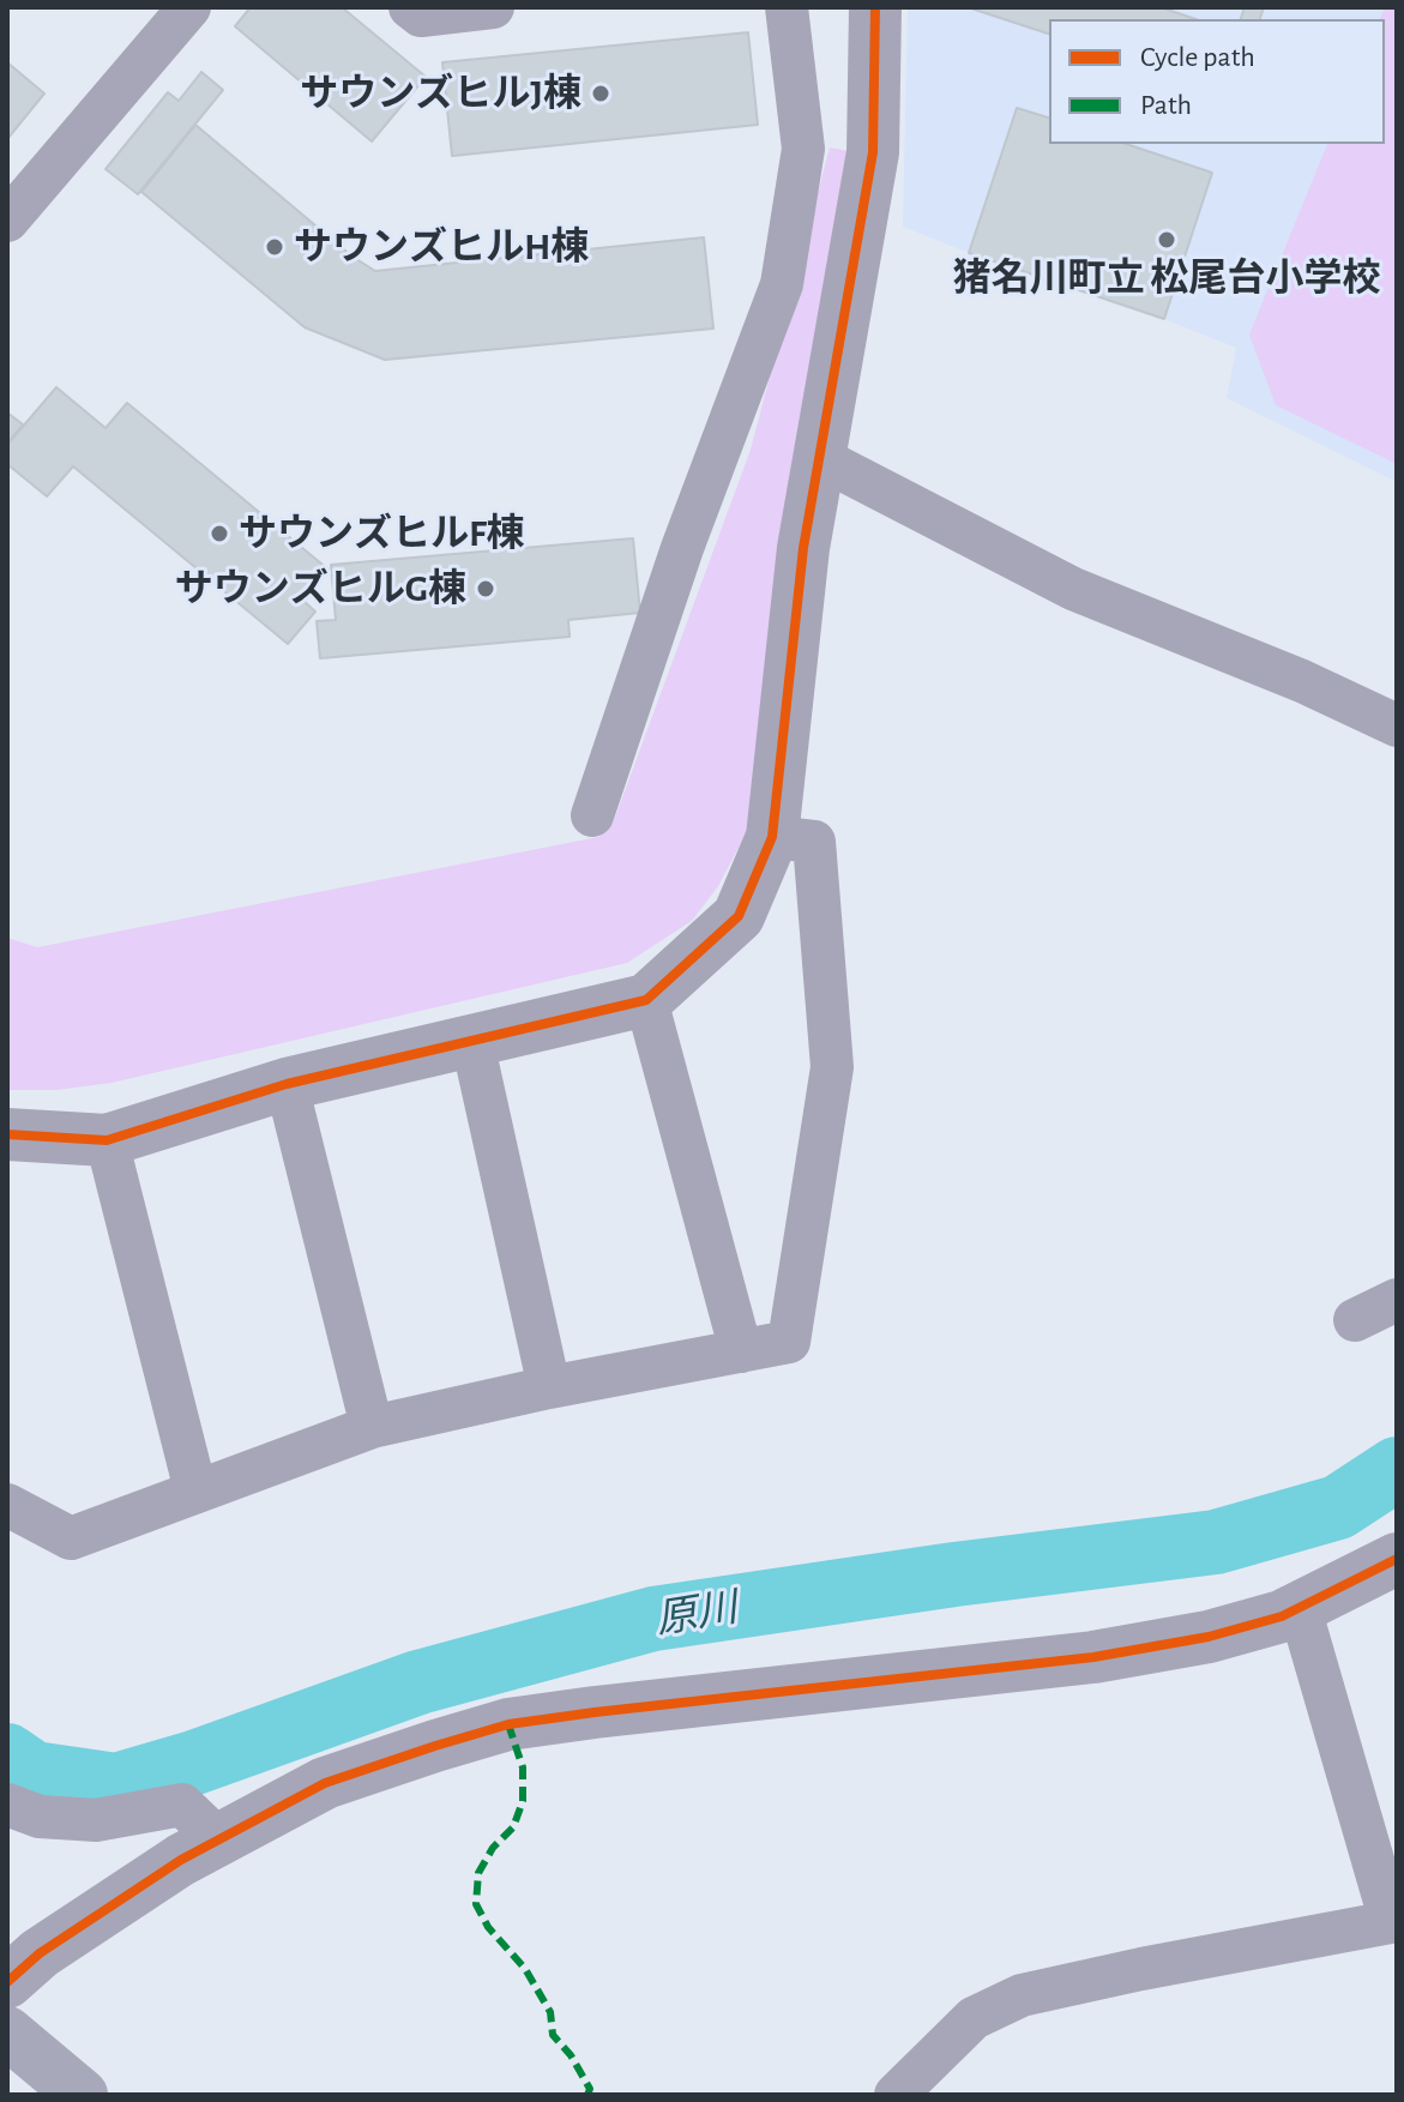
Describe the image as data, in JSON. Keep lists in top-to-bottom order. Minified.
{"water":["原川"],"places":["サウンズヒルJ棟","猪名川町立 松尾台小学校","サウンズヒルH棟","サウンズヒルF棟","サウンズヒルG棟"],"legend":["Cycle path","Path"]}
